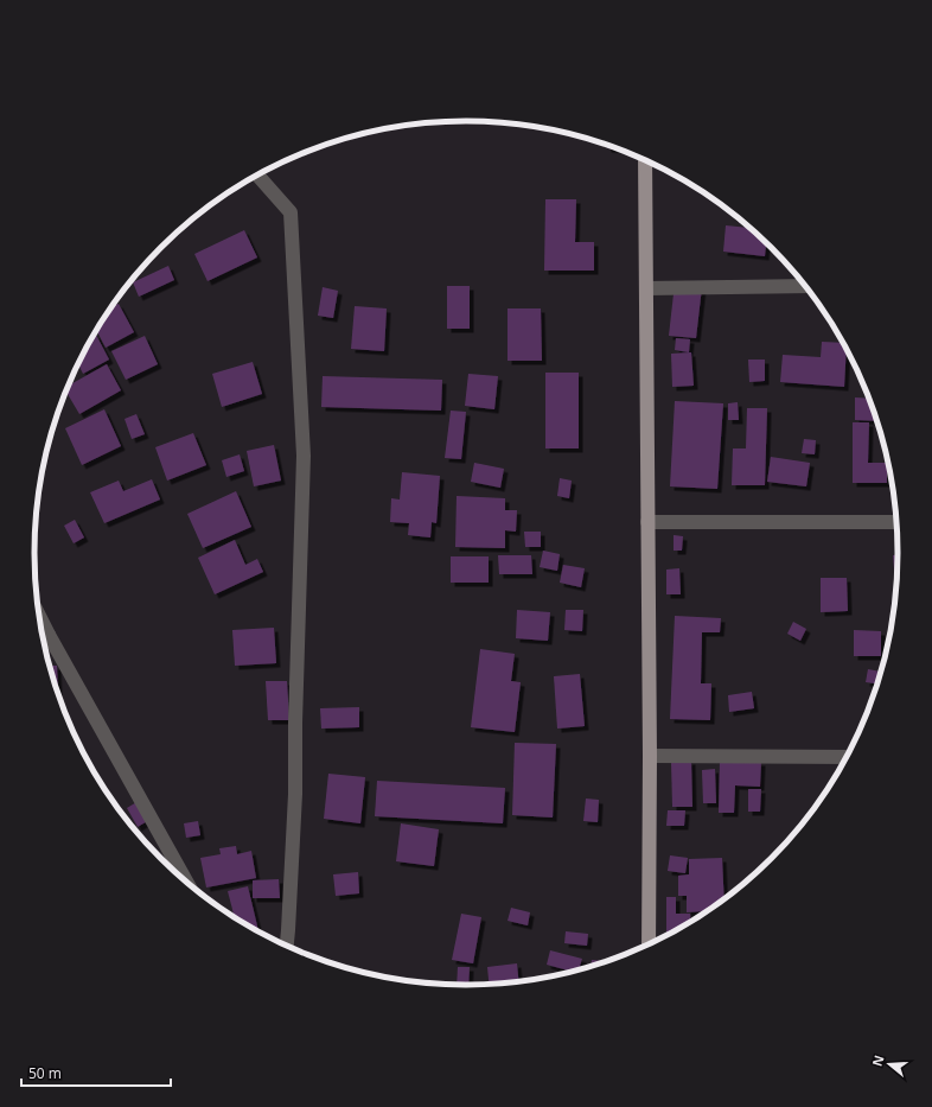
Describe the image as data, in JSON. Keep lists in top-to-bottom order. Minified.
{"scale_bar":"50 m","north":"left"}
